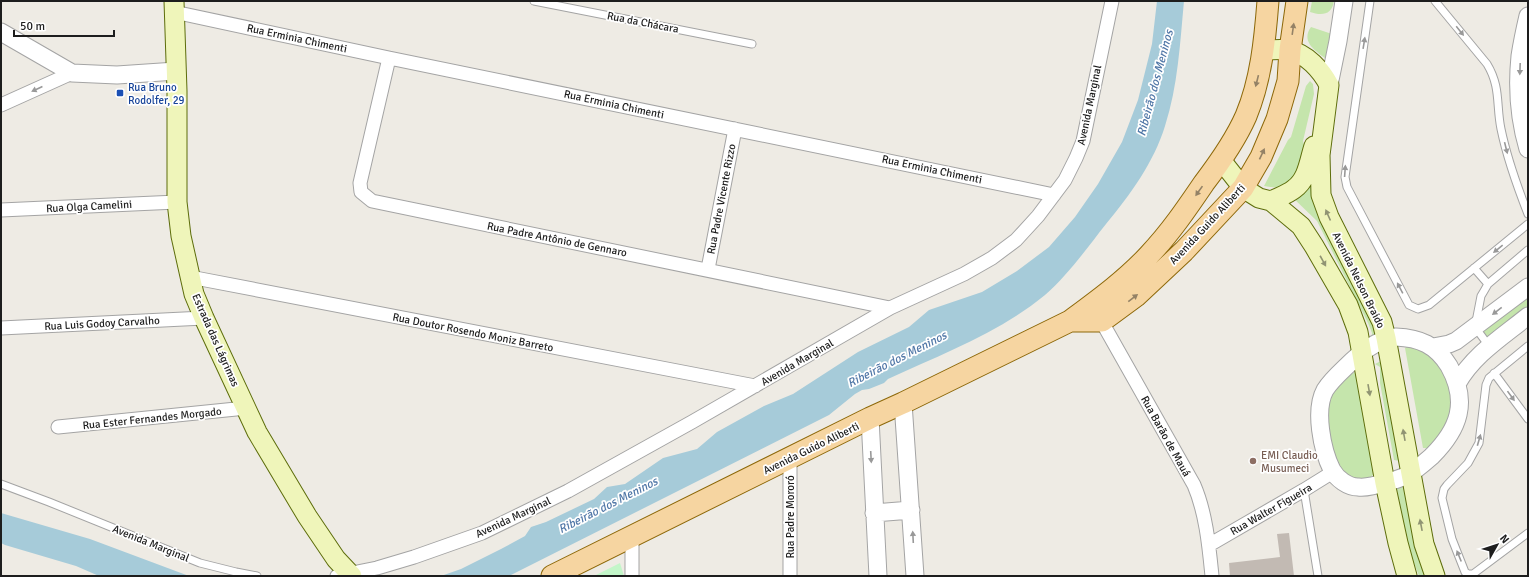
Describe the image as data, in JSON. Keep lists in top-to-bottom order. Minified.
{"streets":{"main road":["Avenida Guido Aliberti","Avenida Nelson Braido","Estrada das Lágrimas"],"street":["Rua Erminia Chimenti","Avenida Marginal","Rua Padre Vicente Rizzo","Rua Olga Camelini","Rua Padre Antônio de Gennaro","Rua Luis Godoy Carvalho","Rua Doutor Rosendo Moniz Barreto","Rua Ester Fernandes Morgado","Rua Barão de Mauá","Rua Walter Figueira","Rua Padre Mororó"],"lane":["Rua da Chácara"]},"crossings":[["Rua Erminia Chimenti","Avenida Marginal"],["Rua Erminia Chimenti","Rua Padre Vicente Rizzo"],["Rua Erminia Chimenti","Rua Padre Antônio de Gennaro"],["Rua Erminia Chimenti","Estrada das Lágrimas"],["Avenida Marginal","Rua Padre Antônio de Gennaro"],["Avenida Marginal","Rua Doutor Rosendo Moniz Barreto"],["Avenida Marginal","Estrada das Lágrimas"],["Rua Padre Vicente Rizzo","Rua Padre Antônio de Gennaro"],["Rua Olga Camelini","Estrada das Lágrimas"],["Avenida Guido Aliberti","Avenida Nelson Braido"],["Avenida Guido Aliberti","Rua Barão de Mauá"],["Avenida Guido Aliberti","Rua Padre Mororó"],["Rua Luis Godoy Carvalho","Estrada das Lágrimas"],["Rua Doutor Rosendo Moniz Barreto","Estrada das Lágrimas"],["Estrada das Lágrimas","Rua Ester Fernandes Morgado"],["Rua Barão de Mauá","Rua Walter Figueira"]],"water":["Ribeirão dos Meninos"],"places":{"transit":["Rua Bruno Rodolfer, 29"],"other":["EMI Claudio Musumeci"]},"scale_bar":"50 m","north":"top right"}
